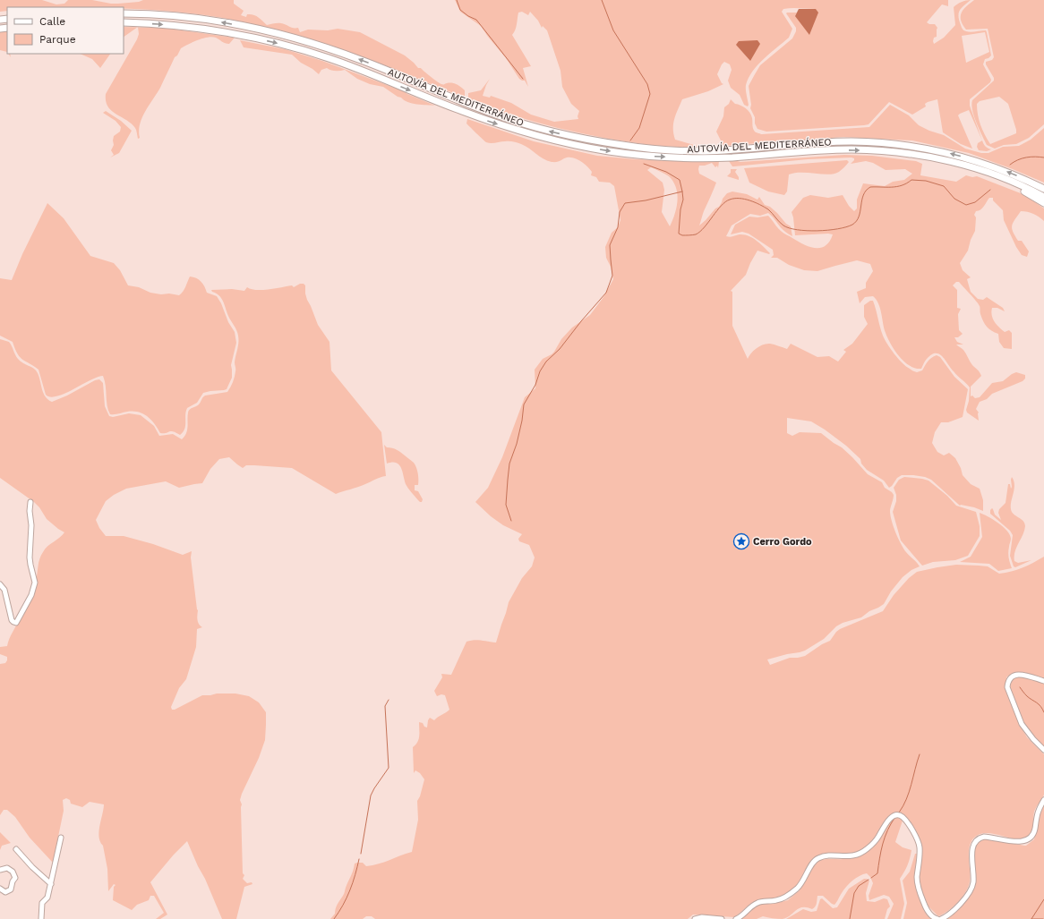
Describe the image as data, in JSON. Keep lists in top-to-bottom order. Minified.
{"streets":{"highway":["AUTOVÍA DEL MEDITERRÁNEO"]},"places":{"place":["Cerro Gordo"]},"legend":["Calle","Parque"]}
